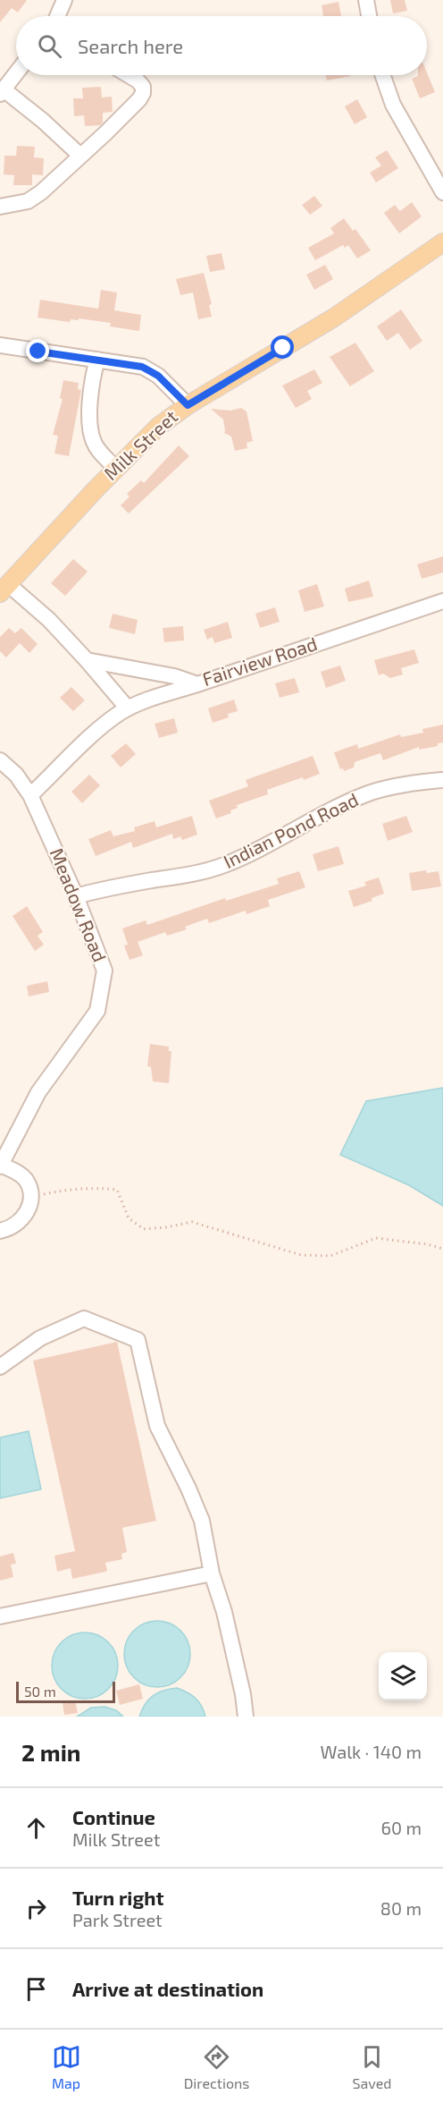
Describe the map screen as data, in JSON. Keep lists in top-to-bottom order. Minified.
{"streets":{"main road":["Milk Street"],"street":["Fairview Road","Indian Pond Road","Meadow Road"]},"crossings":[["Indian Pond Road","Meadow Road"]],"scale_bar":"50 m","page":{"search":"Search here","scale":"50 m","heading":["2 min","Walk · 140 m"],"list":[["Continue","Milk Street","60 m"],["Turn right","Park Street","80 m"],"Arrive at destination"],"nav":["Map","Directions","Saved"]}}
